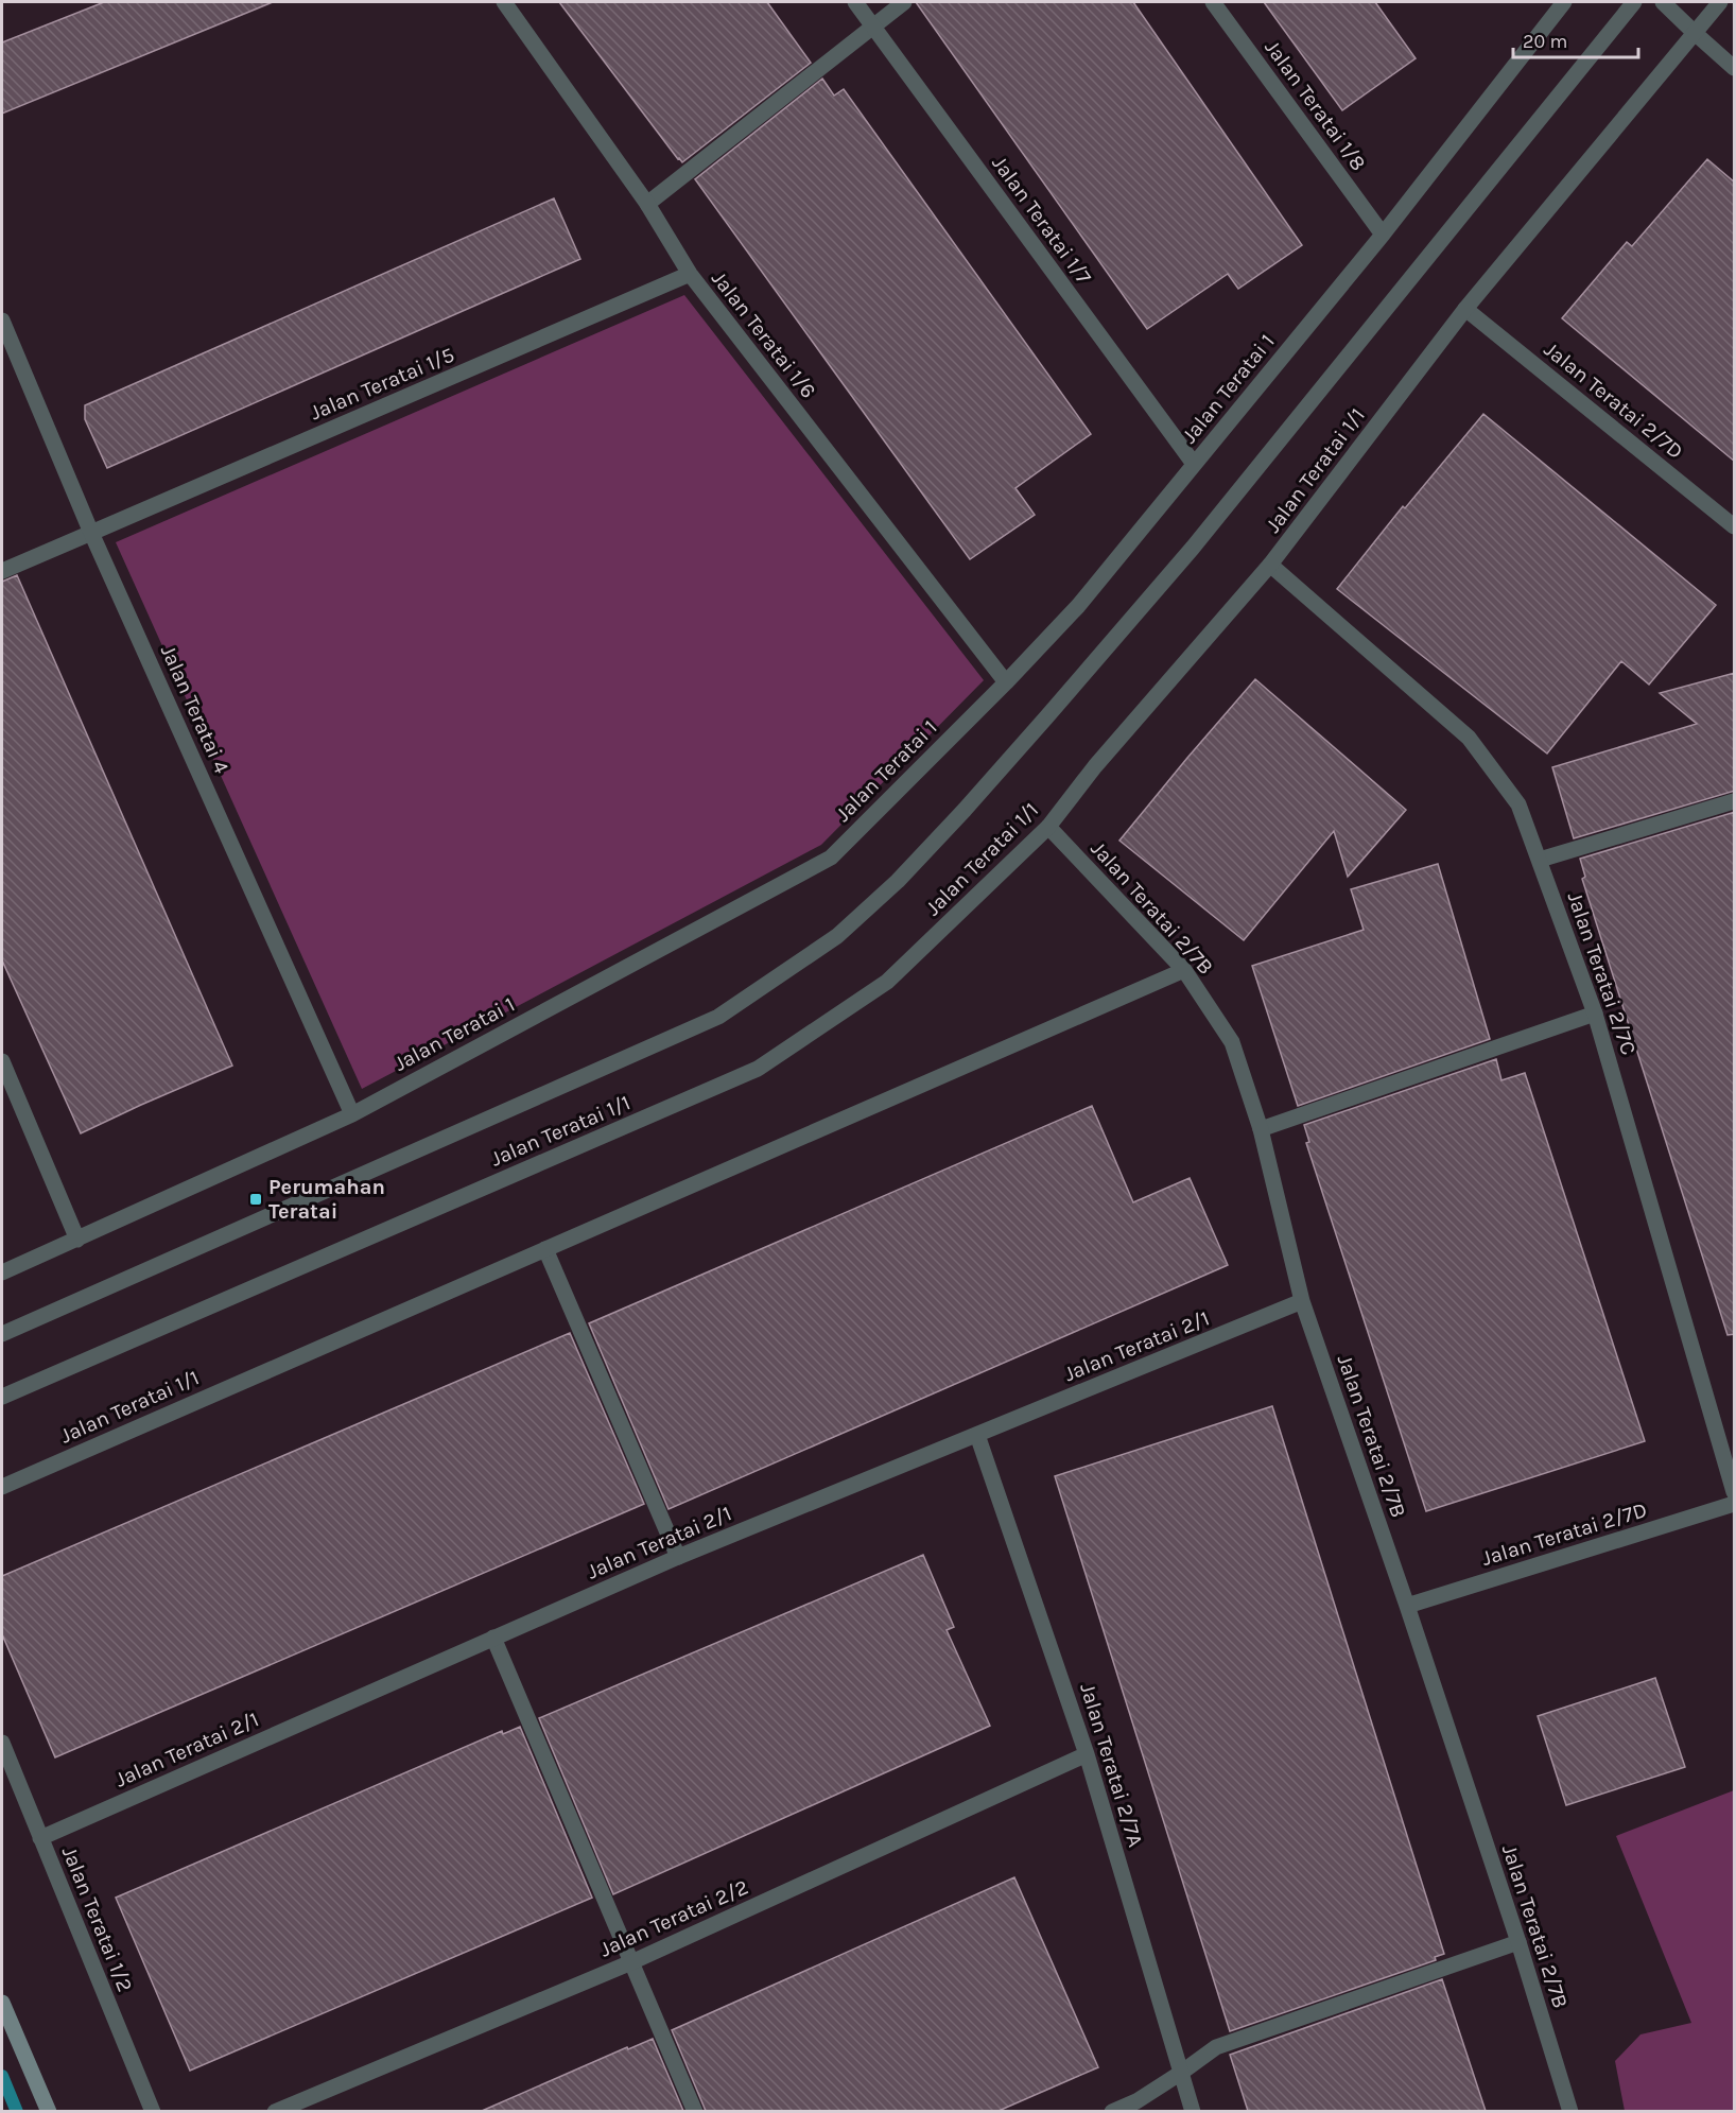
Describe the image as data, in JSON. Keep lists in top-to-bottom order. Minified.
{"streets":{"street":["Jalan Teratai 1/8","Jalan Teratai 1/7","Jalan Teratai 1/6","Jalan Teratai 1/5","Jalan Teratai 1","Jalan Teratai 2/7D","Jalan Teratai 1/1","Jalan Teratai 4","Jalan Teratai 2/7B","Jalan Teratai 2/7C","Jalan Teratai 2/1","Jalan Teratai 2/7A","Jalan Teratai 2/2","Jalan Teratai 1/2"]},"crossings":[["Jalan Teratai 1/8","Jalan Teratai 1"],["Jalan Teratai 1/7","Jalan Teratai 1"],["Jalan Teratai 1/6","Jalan Teratai 1/5"],["Jalan Teratai 1/6","Jalan Teratai 1"],["Jalan Teratai 1/5","Jalan Teratai 4"],["Jalan Teratai 1","Jalan Teratai 4"],["Jalan Teratai 2/7D","Jalan Teratai 1/1"],["Jalan Teratai 2/7D","Jalan Teratai 2/7B"],["Jalan Teratai 1/1","Jalan Teratai 2/7B"],["Jalan Teratai 1/1","Jalan Teratai 2/7C"],["Jalan Teratai 2/7B","Jalan Teratai 2/1"],["Jalan Teratai 2/1","Jalan Teratai 2/7A"],["Jalan Teratai 2/1","Jalan Teratai 1/2"],["Jalan Teratai 2/7A","Jalan Teratai 2/2"]],"places":{"transit":["Perumahan Teratai"]},"scale_bar":"20 m"}
